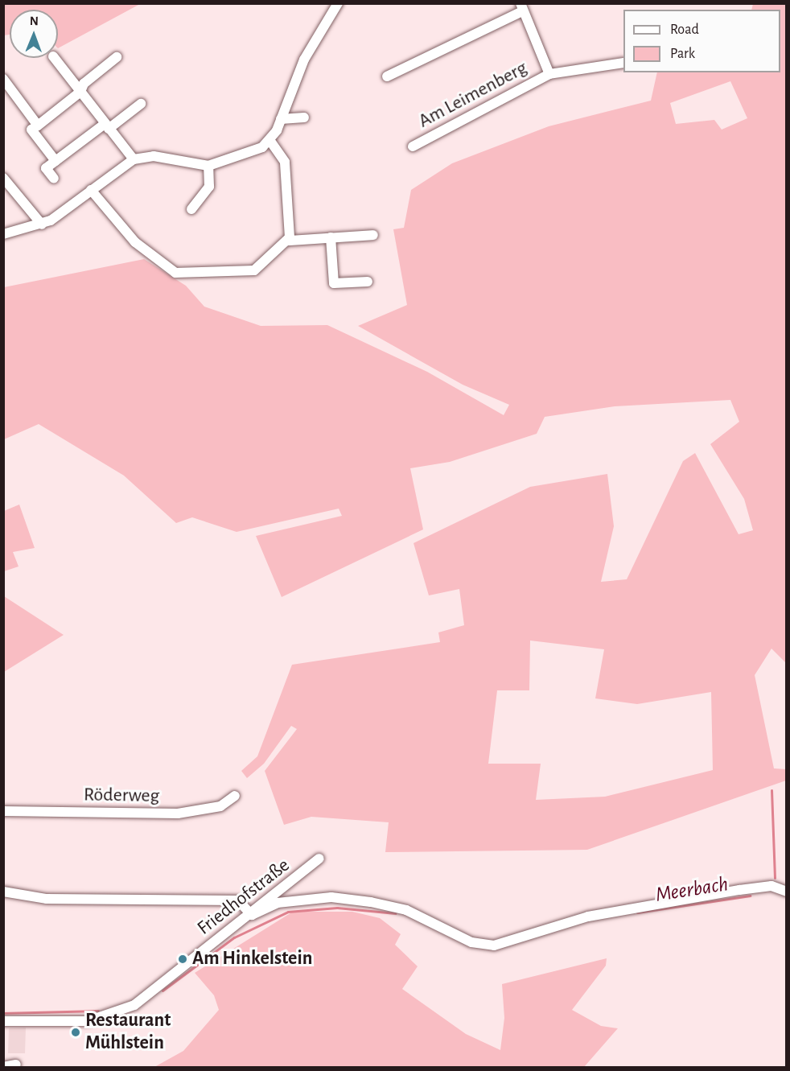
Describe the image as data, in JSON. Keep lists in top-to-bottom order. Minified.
{"streets":{"street":["Am Leimenberg","Röderweg","Friedhofstraße"]},"water":["Meerbach"],"places":["Am Hinkelstein","Restaurant Mühlstein"],"legend":["Road","Park"],"north":"top"}
